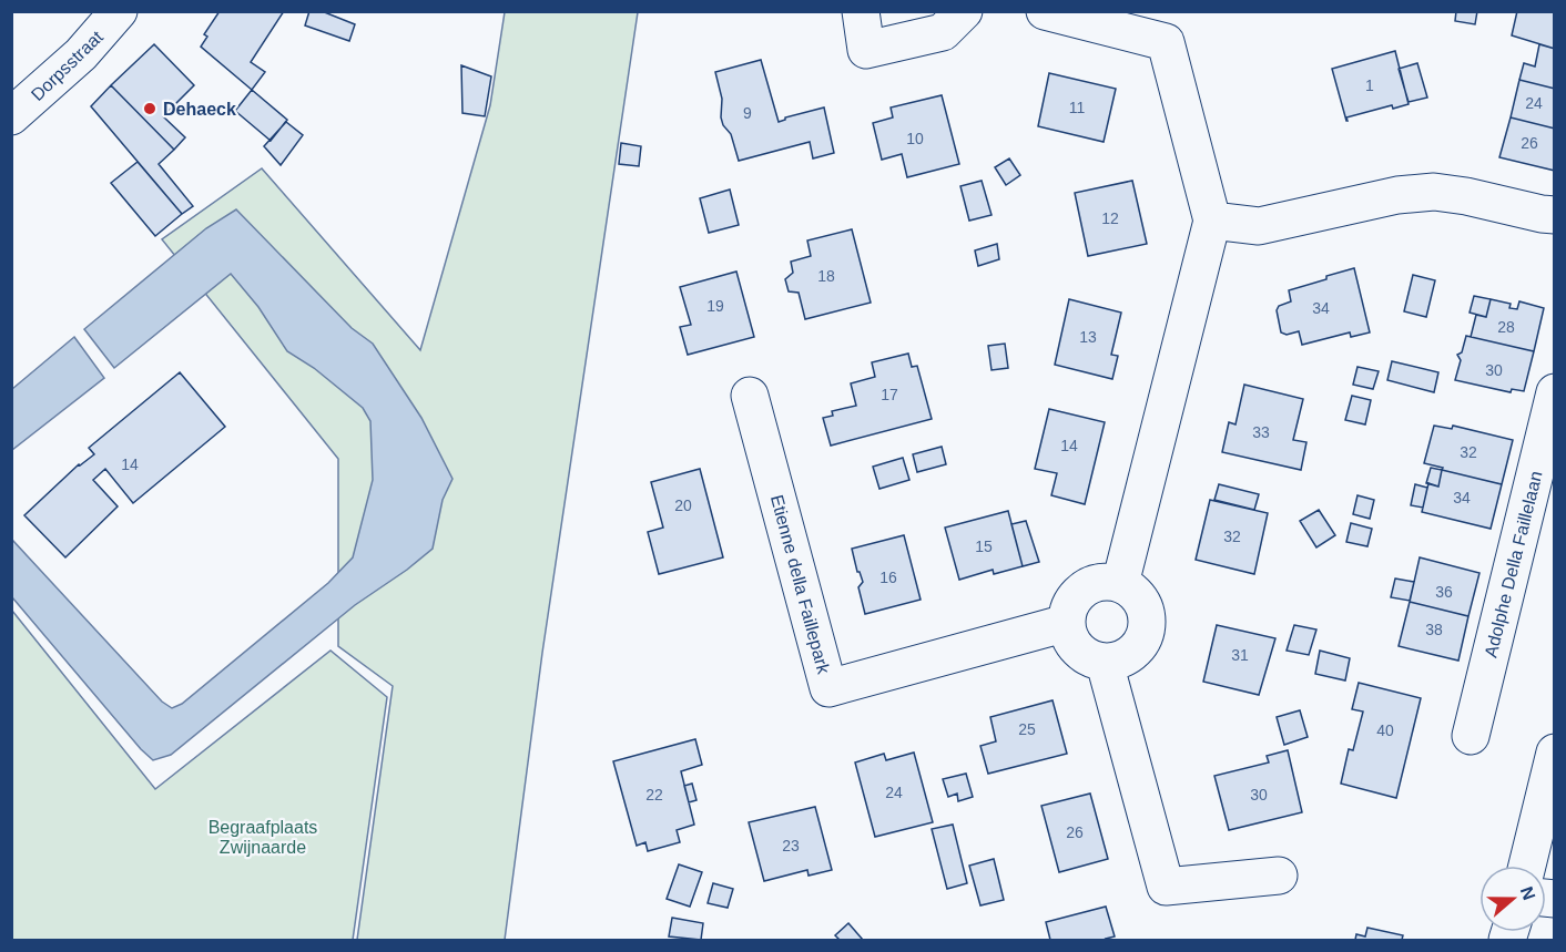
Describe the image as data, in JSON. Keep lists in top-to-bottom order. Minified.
{"streets":{"street":["Dorpsstraat","Adolphe Della Faillelaan","Etienne della Faillepark"]},"parks":["Begraafplaats Zwijnaarde"],"places":["Dehaeck"],"house_numbers":["1","24","11","9","10","26","12","18","19","34","28","13","30","17","33","14","32","14","34","20","32","15","16","36","38","31","25","40","24","22","30","26","23"],"north":"right"}
